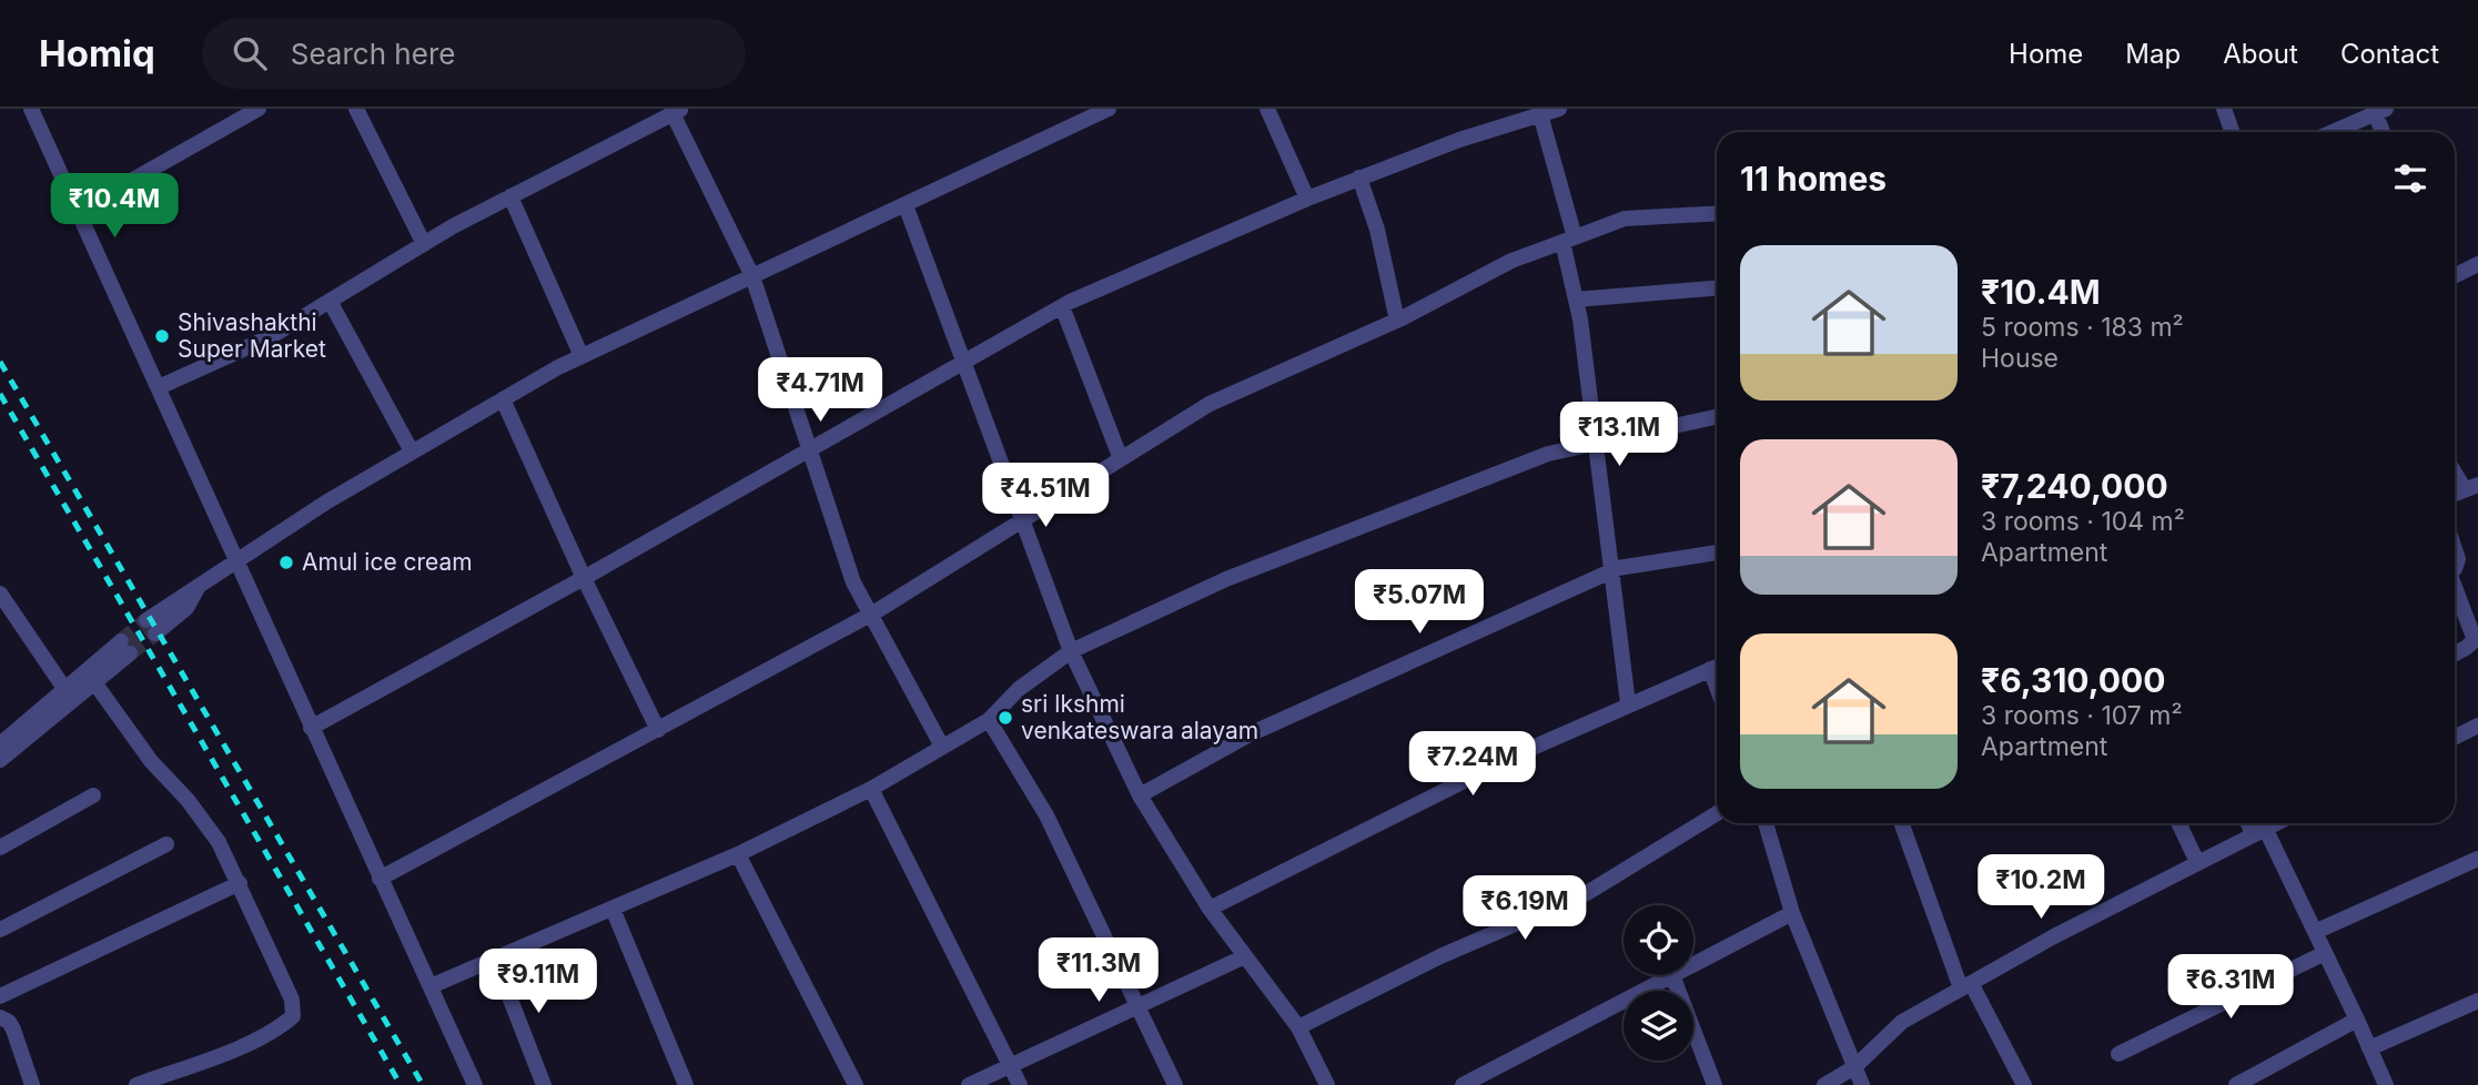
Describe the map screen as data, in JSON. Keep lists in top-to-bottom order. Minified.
{"places":["Shivashakthi Super Market","Amul ice cream","sri lkshmi venkateswara alayam"],"page":{"header":"Homiq","search":"Search here","nav":["Home","Map","About","Contact"],"heading":"11 homes","price":["₹10.4M","₹4.71M","₹13.1M","₹4.51M","₹5.07M","₹7.24M","₹10.2M","₹6.19M","₹11.3M","₹9.11M","₹6.31M"],"list":[{"name":"₹10.4M","note":"5 rooms · 183 m² · House"},{"name":"₹7,240,000","note":"3 rooms · 104 m² · Apartment"},{"name":"₹6,310,000","note":"3 rooms · 107 m² · Apartment"}]}}
